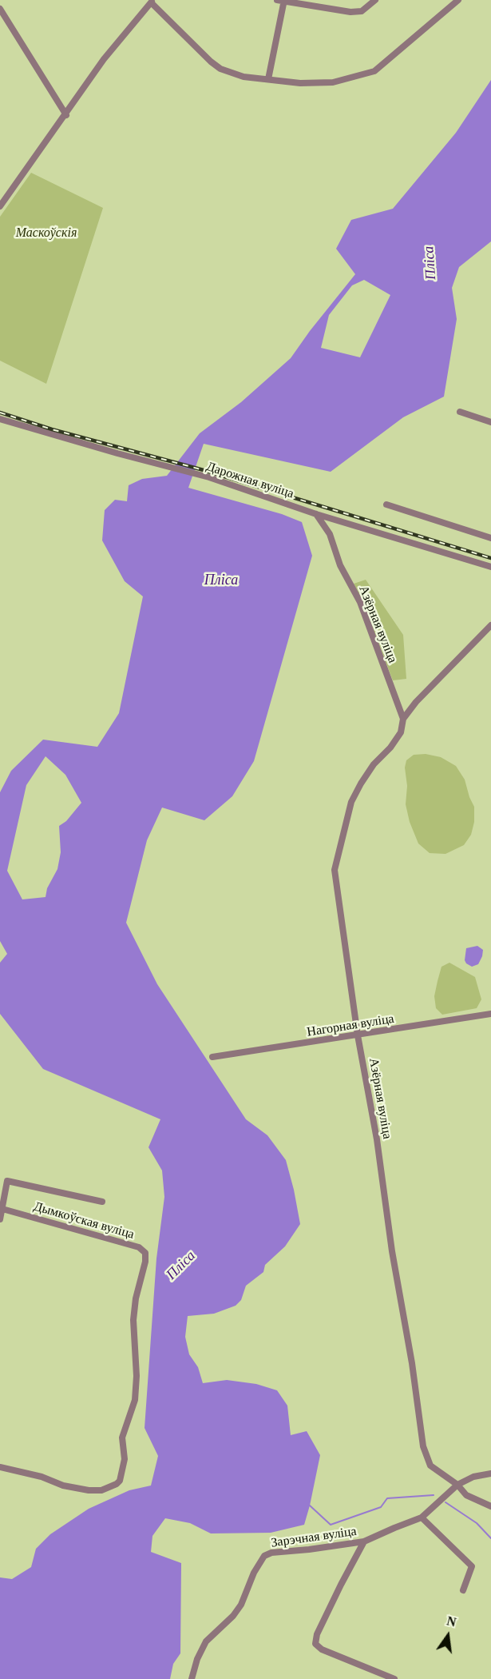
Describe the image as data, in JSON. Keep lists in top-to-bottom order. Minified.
{"streets":{"street":["Дарожная вуліца","Азёрная вуліца","Нагорная вуліца","Дымкоўская вуліца","Зарэчная вуліца"]},"crossings":[["Дарожная вуліца","Азёрная вуліца"],["Азёрная вуліца","Нагорная вуліца"],["Азёрная вуліца","Зарэчная вуліца"]],"water":["Пліса"],"parks":["Маскоўскія"],"north":"top"}
